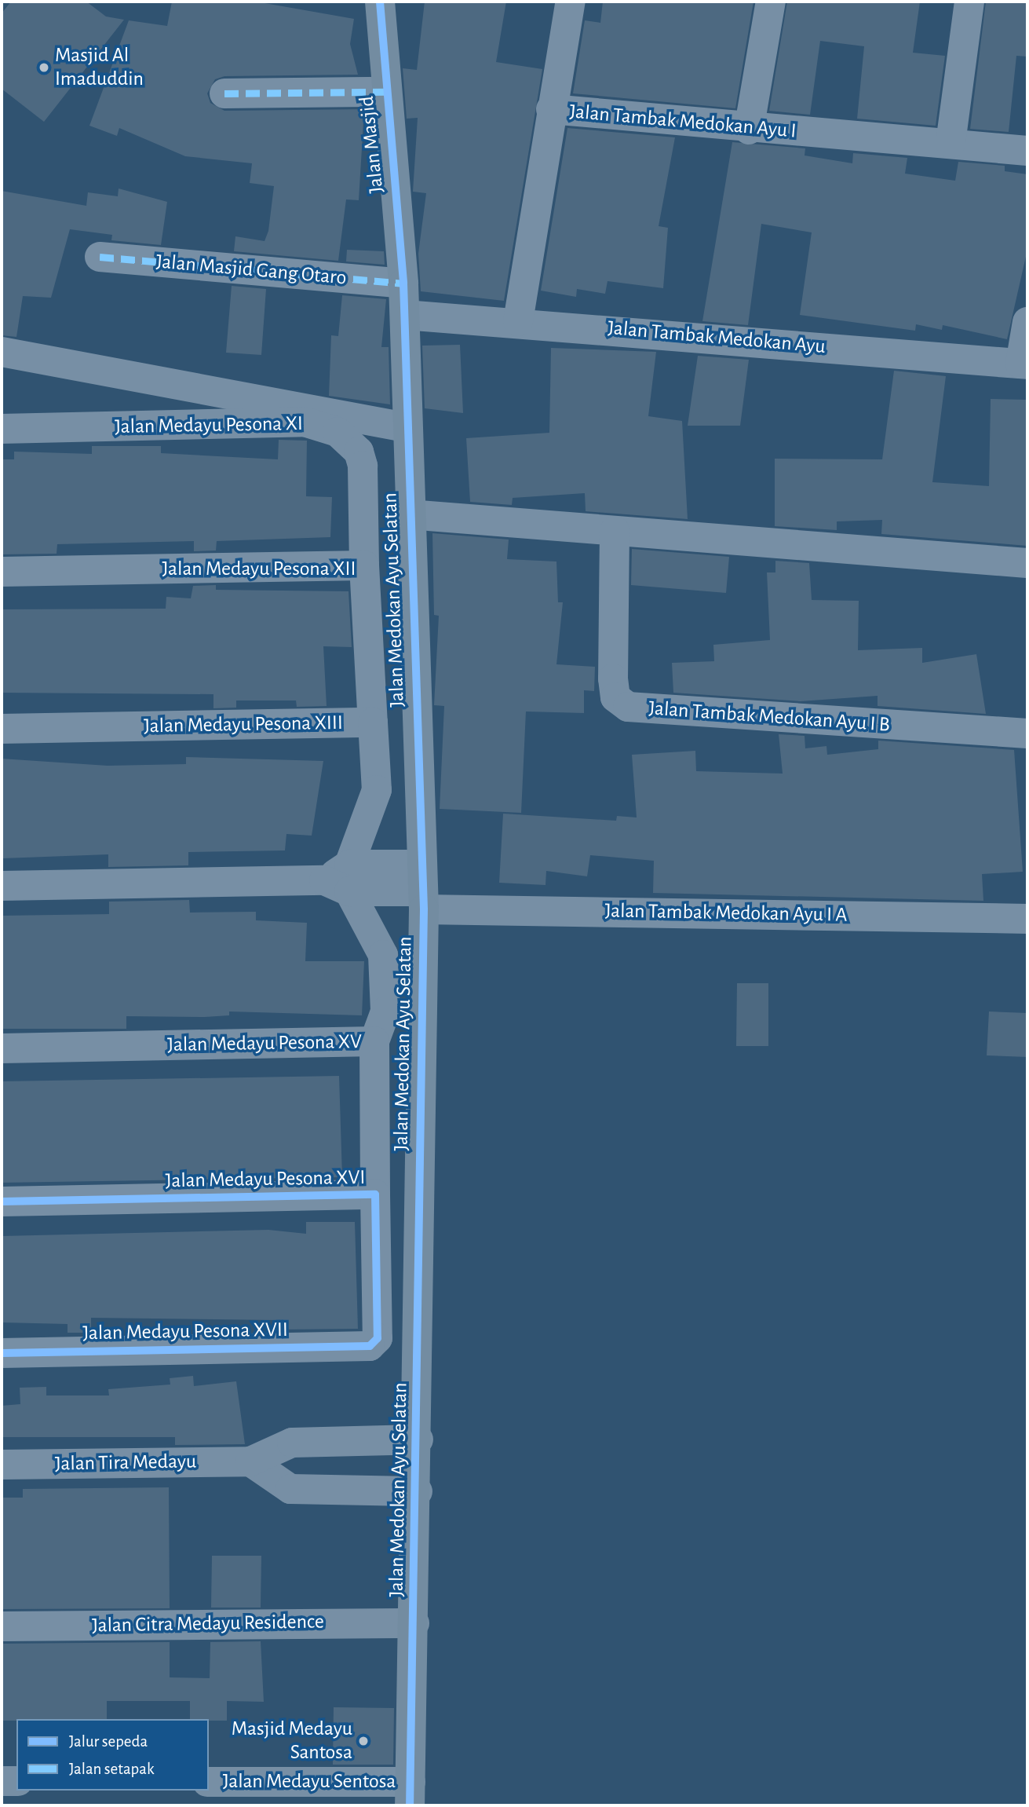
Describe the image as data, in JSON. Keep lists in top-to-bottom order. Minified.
{"streets":{"street":["Jalan Tambak Medokan Ayu I","Jalan Masjid","Jalan Masjid Gang Otaro","Jalan Tambak Medokan Ayu","Jalan Medayu Pesona XI","Jalan Medayu Pesona XII","Jalan Medokan Ayu Selatan","Jalan Tambak Medokan Ayu I B","Jalan Medayu Pesona XIII","Jalan Tambak Medokan Ayu I A","Jalan Medayu Pesona XV","Jalan Medayu Pesona XVI","Jalan Medayu Pesona XVII","Jalan Tira Medayu","Jalan Citra Medayu Residence","Jalan Medayu Sentosa"]},"crossings":[["Jalan Tambak Medokan Ayu I","Jalan Tambak Medokan Ayu"],["Jalan Masjid","Jalan Masjid Gang Otaro"],["Jalan Masjid","Jalan Medokan Ayu Selatan"],["Jalan Masjid Gang Otaro","Jalan Medokan Ayu Selatan"],["Jalan Tambak Medokan Ayu","Jalan Medokan Ayu Selatan"],["Jalan Medayu Pesona XI","Jalan Medayu Pesona XII"],["Jalan Medayu Pesona XII","Jalan Medayu Pesona XIII"],["Jalan Medokan Ayu Selatan","Jalan Tambak Medokan Ayu I A"],["Jalan Medokan Ayu Selatan","Jalan Tira Medayu"],["Jalan Medokan Ayu Selatan","Jalan Citra Medayu Residence"],["Jalan Medokan Ayu Selatan","Jalan Medayu Sentosa"],["Jalan Medayu Pesona XV","Jalan Medayu Pesona XVI"],["Jalan Medayu Pesona XVI","Jalan Medayu Pesona XVII"]],"places":["Masjid Al Imaduddin","Masjid Medayu Santosa"],"legend":["Jalur sepeda","Jalan setapak"]}
